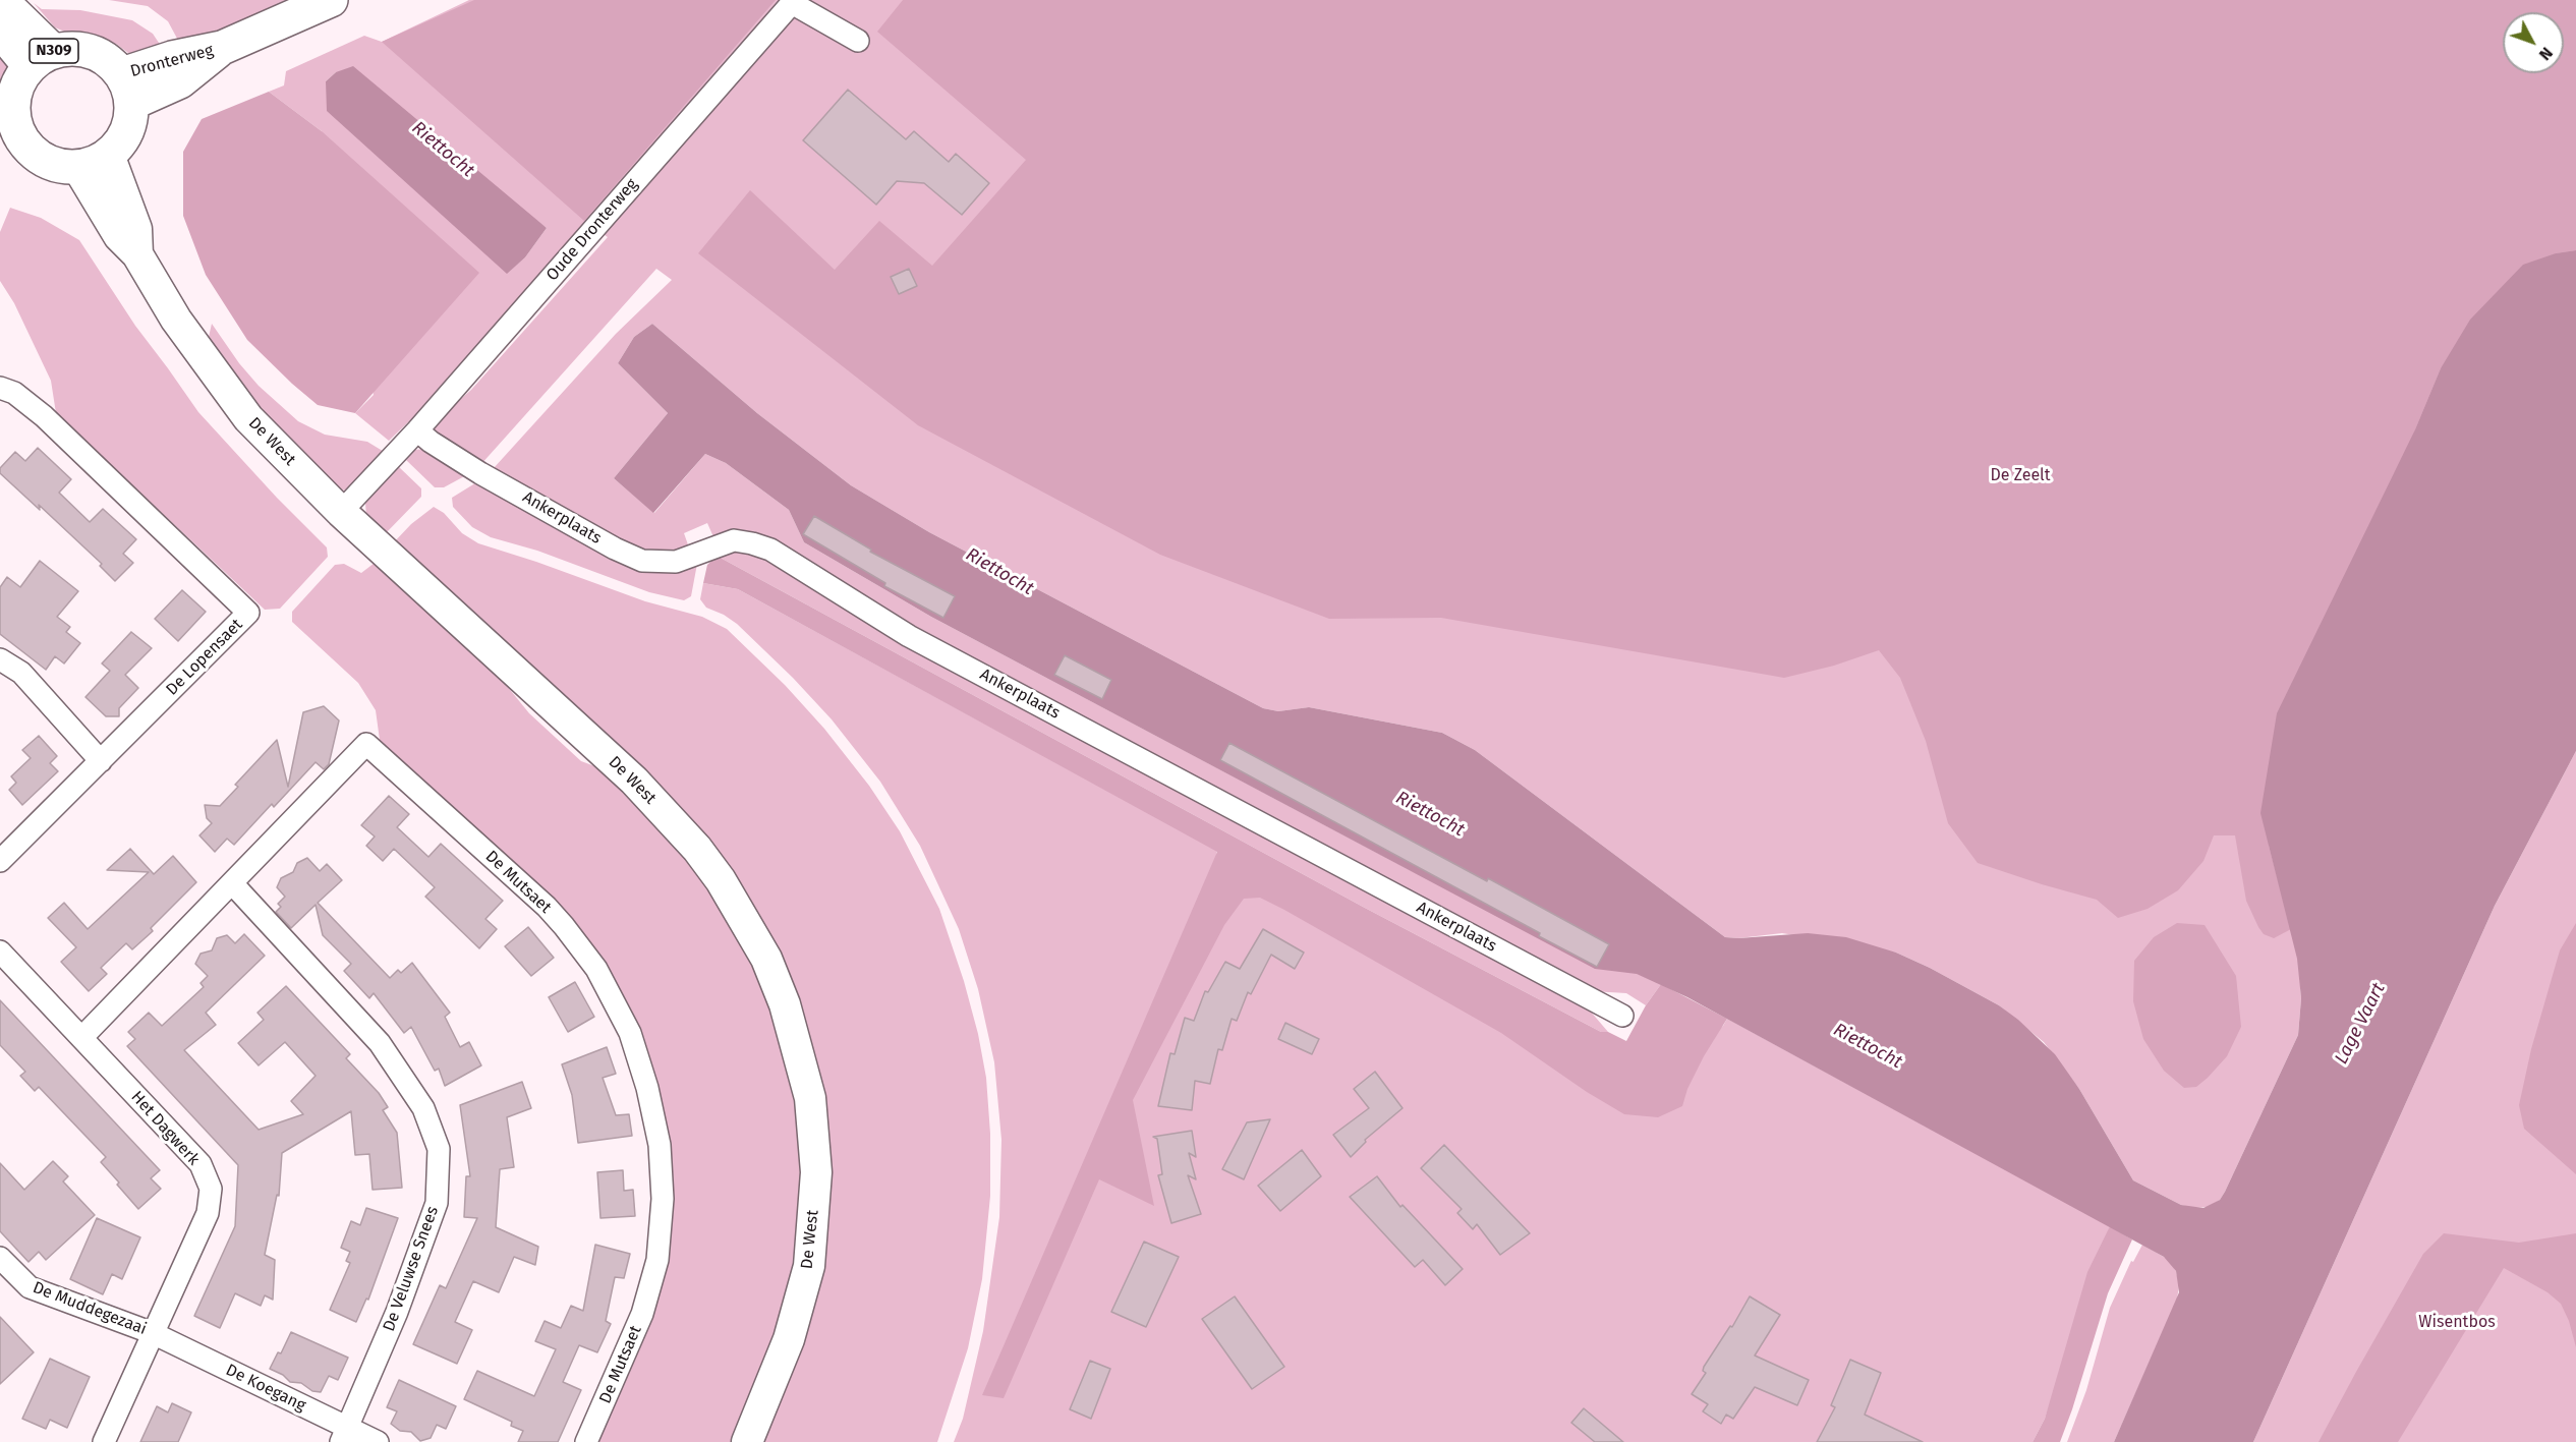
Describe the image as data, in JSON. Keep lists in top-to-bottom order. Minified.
{"streets":{"main road":["N309","Dronterweg","De West"],"street":["Oude Dronterweg","Ankerplaats","De Lopensaet","De Mutsaet","Het Dagwerk","De Veluwse Snees","De Muddegezaai","De Koegang"]},"crossings":[["N309","Dronterweg"],["N309","De West"],["Dronterweg","De West"],["Oude Dronterweg","De West"],["Oude Dronterweg","Ankerplaats"],["De Mutsaet","Het Dagwerk"],["De Mutsaet","De Veluwse Snees"],["Het Dagwerk","De Muddegezaai"],["Het Dagwerk","De Koegang"],["De Veluwse Snees","De Koegang"],["De Muddegezaai","De Koegang"]],"water":["Riettocht","Lage Vaart"],"parks":["De Zeelt","Wisentbos"],"north":"bottom right"}
